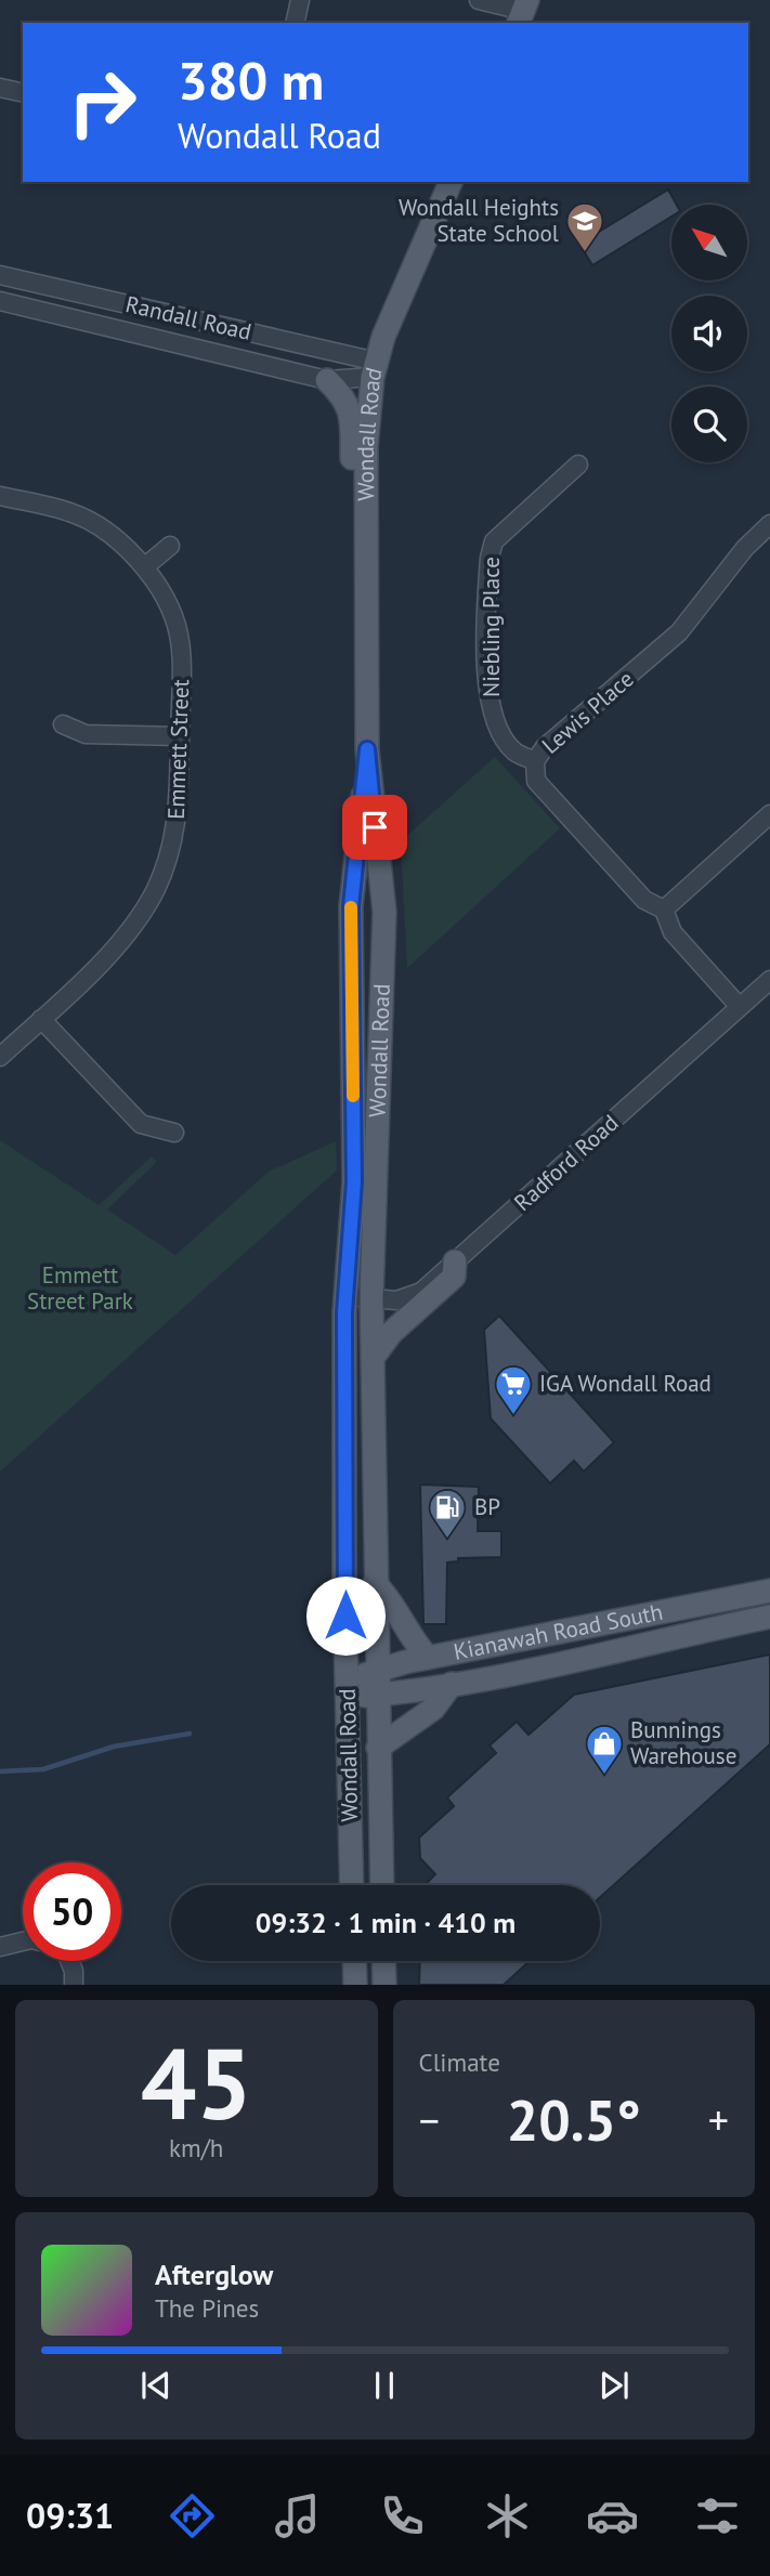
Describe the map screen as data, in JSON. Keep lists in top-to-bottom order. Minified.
{"streets":{"main road":["Wondall Road","Kianawah Road South"],"street":["Randall Road","Niebling Place","Lewis Place","Emmett Street","Radford Road"]},"crossings":[["Randall Road","Wondall Road"],["Wondall Road","Radford Road"],["Wondall Road","Kianawah Road South"],["Niebling Place","Lewis Place"],["Lewis Place","Radford Road"]],"parks":["Emmett Street Park"],"places":{"school or university":["Wondall Heights State School"],"supermarket":["IGA Wondall Road"],"fuel station":["BP"],"shop":["Bunnings Warehouse"]},"north":"top left","page":{"turn":["380 m","Wondall Road"],"limit":"50","trip":"09:32 · 1 min · 410 m","tile":[["45","km/h"],"Climate"],"heat":["−","20.5°","+"],"song":["Afterglow","The Pines"],"tabs":"09:31"}}
